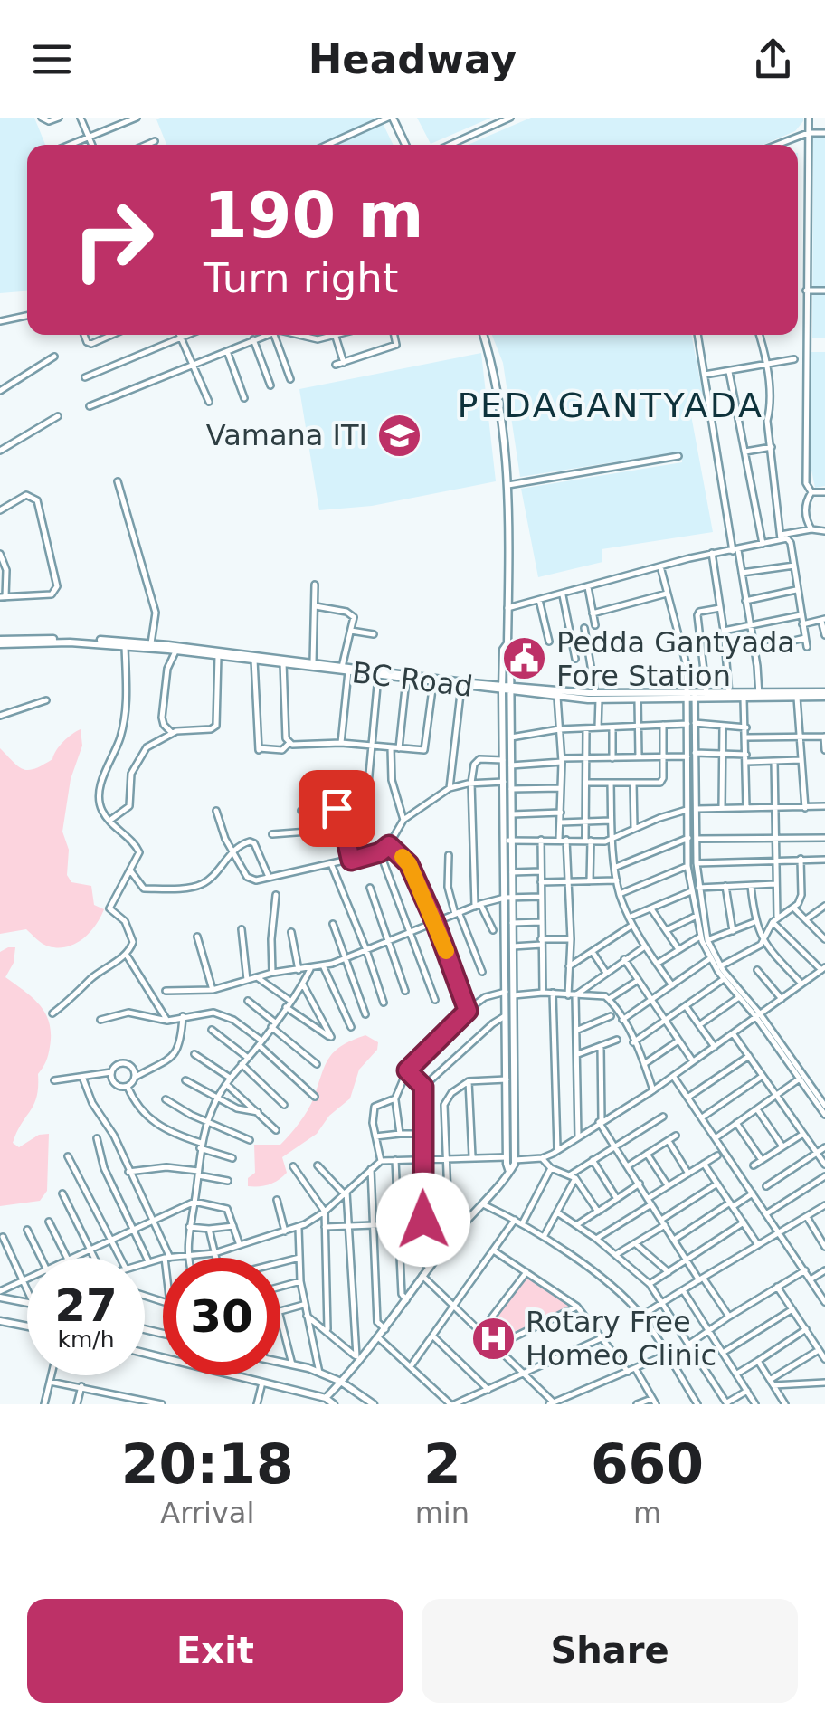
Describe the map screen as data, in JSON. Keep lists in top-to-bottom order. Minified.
{"streets":{"street":["BC Road"]},"districts":["PEDAGANTYADA"],"places":{"school or university":["Vamana ITI"],"public building":["Pedda Gantyada Fore Station"],"hospital":["Rotary Free Homeo Clinic"]},"page":{"header":"Headway","turn":["190 m","Turn right"],"speed":"27 km/h","limit":"30","eta":["20:18","Arrival","2","min","660","m"],"buttons":["Exit","Share"]}}
